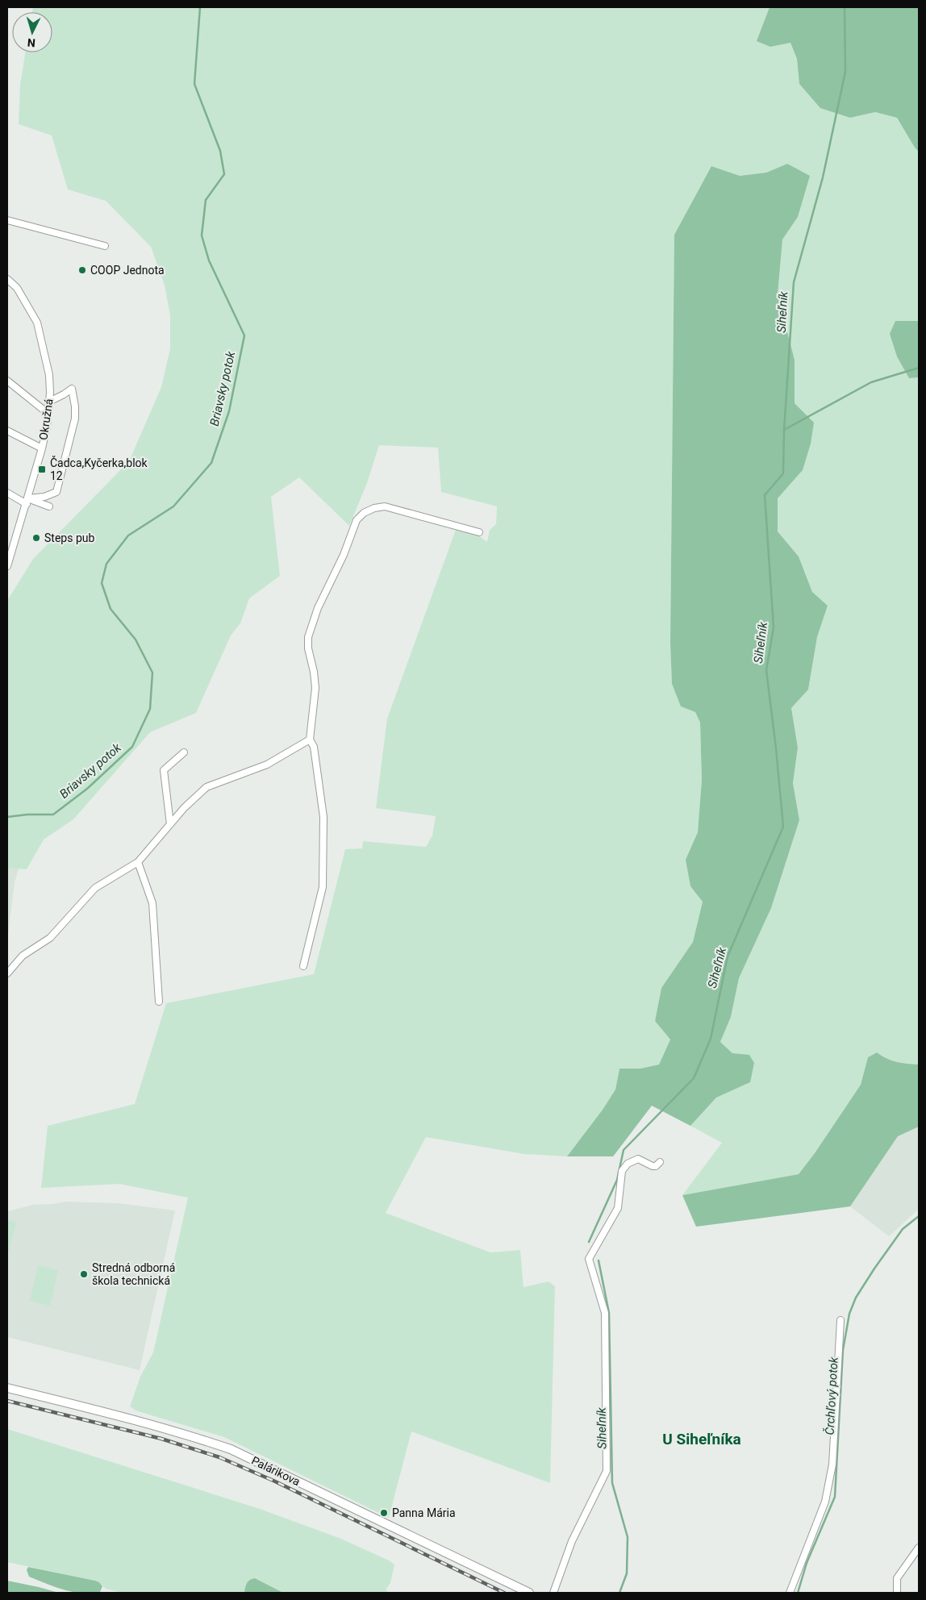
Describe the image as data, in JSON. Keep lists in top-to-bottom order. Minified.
{"streets":{"main road":["Palárikova"],"street":["Okružná"]},"districts":["U Siheľníka"],"water":["Siheľník","Briavsky potok","Črchľový potok"],"places":{"other":["COOP Jednota","Steps pub","Stredná odborná škola technická","Panna Mária"],"transit":["Čadca,Kyčerka,blok 12"]},"north":"bottom"}
